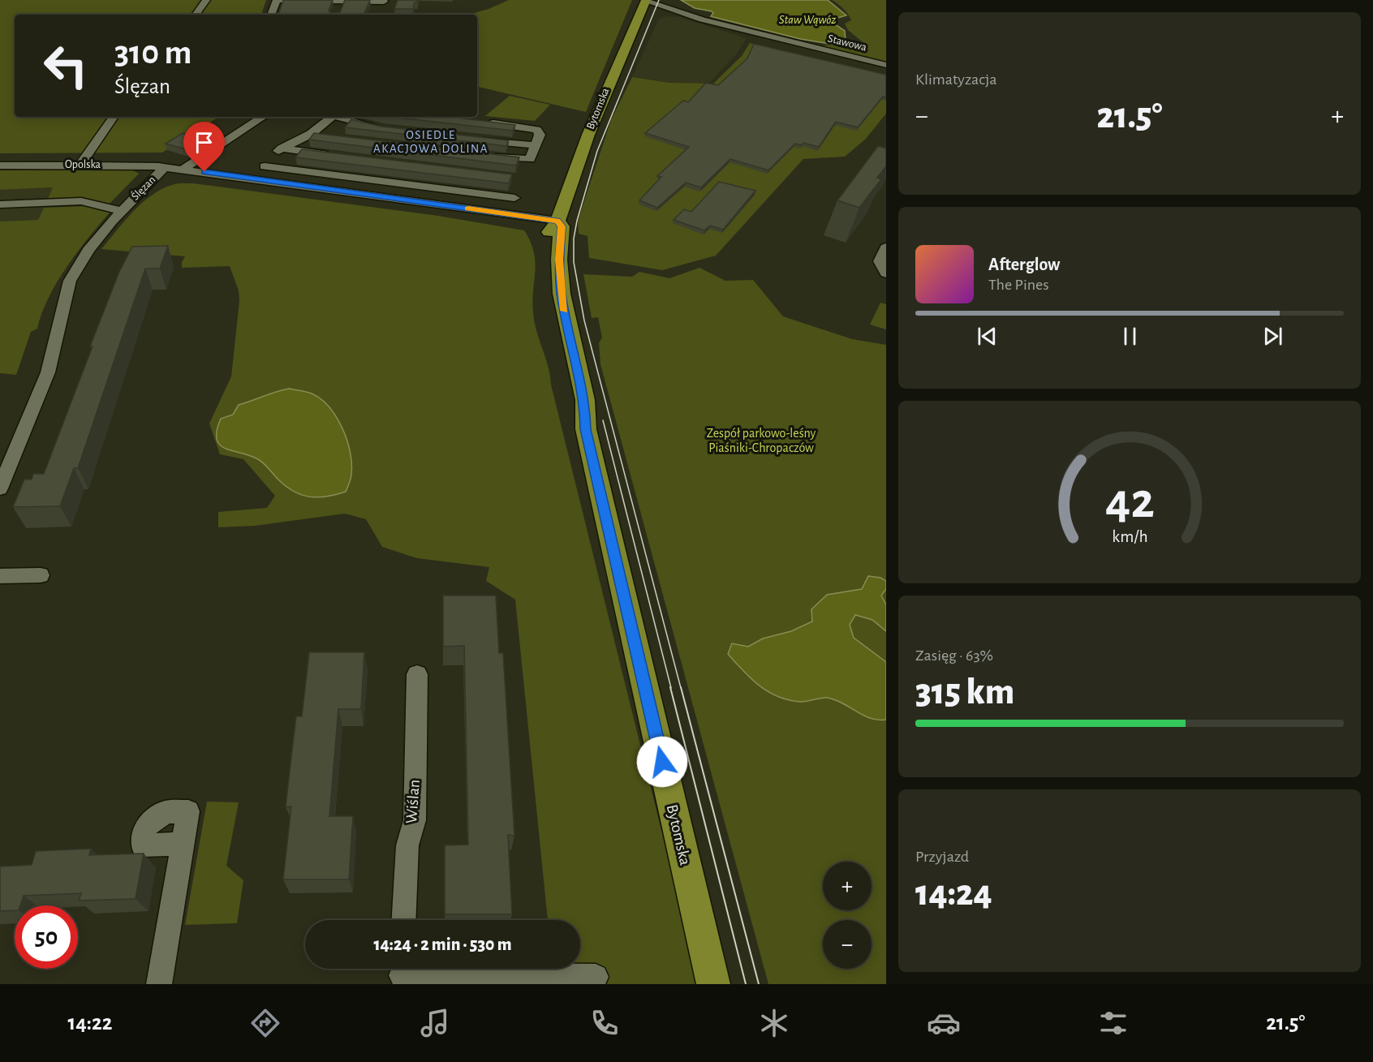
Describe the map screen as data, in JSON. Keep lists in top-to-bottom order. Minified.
{"streets":{"main road":["Bytomska"],"street":["Stawowa","Opolska","Ślęzan","Wiślan"]},"crossings":[["Stawowa","Bytomska"],["Bytomska","Ślęzan"],["Opolska","Ślęzan"]],"districts":["OSIEDLE AKACJOWA DOLINA"],"water":["Staw Wąwóz"],"parks":["Zespół parkowo-leśny Piaśniki-Chropaczów"],"page":{"tile":["Klimatyzacja",["Zasięg · 63%","315 km"],["Przyjazd","14:24"]],"turn":["310 m","Ślęzan"],"heat":["−","21.5°","+"],"song":["Afterglow","The Pines"],"map_buttons":["+","−"],"limit":"50","trip":"14:24 · 2 min · 530 m","tabs":["14:22","21.5°"],"gauge":["42","km/h"]}}
